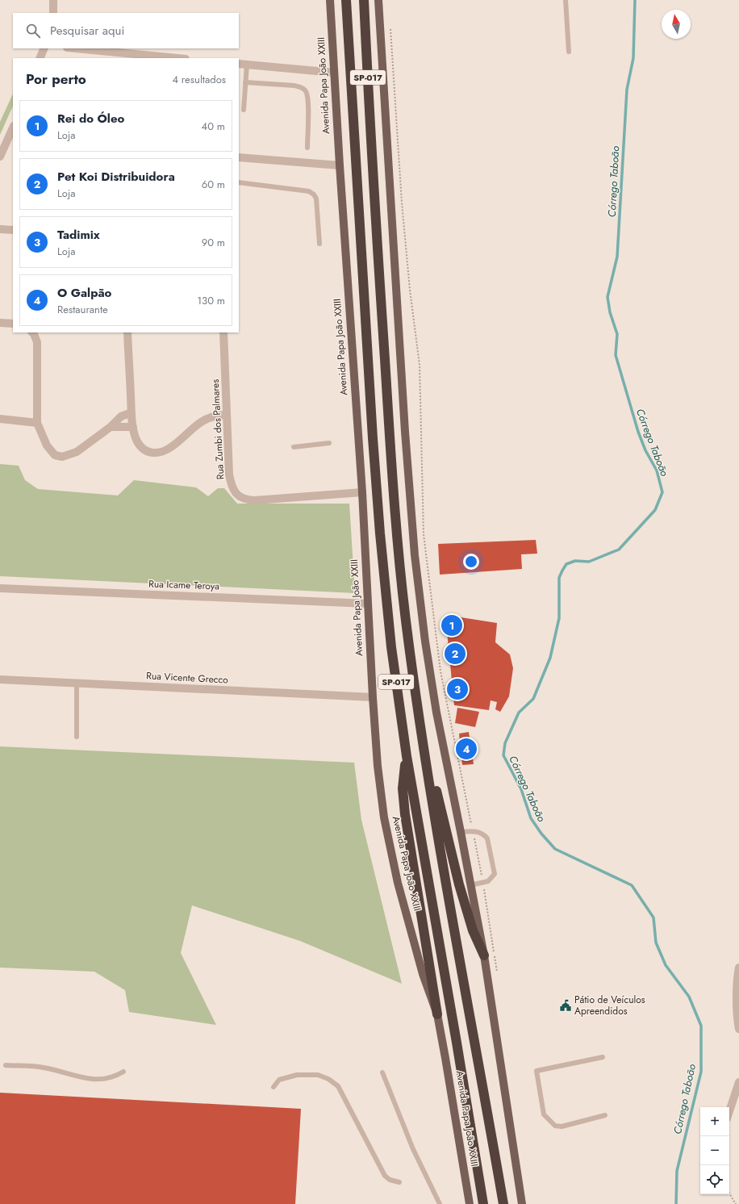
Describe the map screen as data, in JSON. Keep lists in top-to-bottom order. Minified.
{"streets":{"highway":["SP-017","Avenida Papa João XXIII"],"street":["Rua Zumbi dos Palmares","Rua Icame Teroya","Rua Vicente Grecco"]},"crossings":[["Avenida Papa João XXIII","Rua Zumbi dos Palmares"],["Avenida Papa João XXIII","Rua Icame Teroya"],["Avenida Papa João XXIII","Rua Vicente Grecco"]],"water":["Córrego Taboão"],"places":{"public building":["Pátio de Veículos Apreendidos"]},"north":"top","page":{"search":"Pesquisar aqui","heading":["Por perto","4 resultados"],"list":[{"mark":"1","name":"Rei do Óleo","note":"Loja","value":"40 m"},{"mark":"2","name":"Pet Koi Distribuidora","note":"Loja","value":"60 m"},{"mark":"3","name":"Tadimix","note":"Loja","value":"90 m"},{"mark":"4","name":"O Galpão","note":"Restaurante","value":"130 m"}],"pins":["1","2","3","4"],"map_buttons":["+","−"]}}
